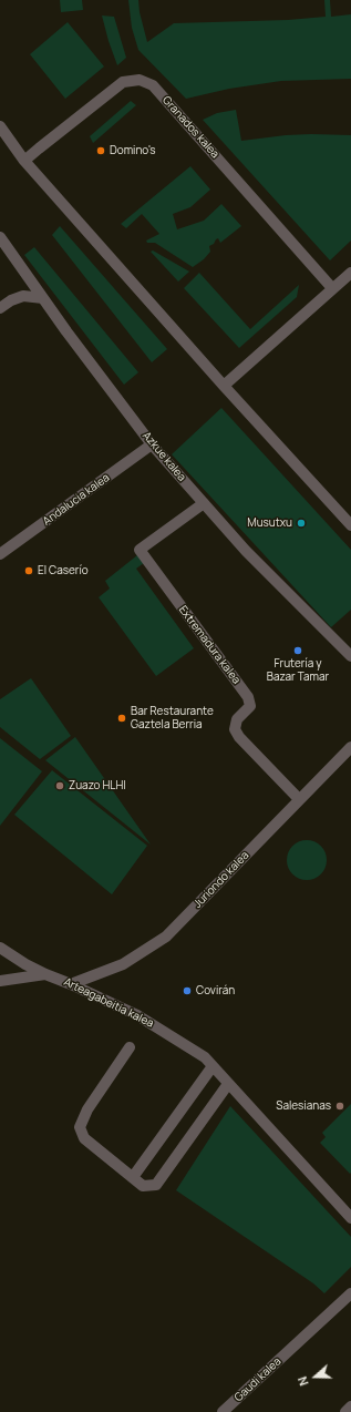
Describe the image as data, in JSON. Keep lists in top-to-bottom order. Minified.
{"streets":{"street":["Granados kalea","Azkue kalea","Andalucia kalea","Extremadura kalea","Juriondo kalea","Arteagabeitia kalea","Gaudi kalea"]},"crossings":[["Azkue kalea","Andalucia kalea"],["Azkue kalea","Extremadura kalea"],["Extremadura kalea","Juriondo kalea"],["Juriondo kalea","Arteagabeitia kalea"]],"places":["Domino's","Musutxu","El Caserío","Frutería y Bazar Tamar","Bar Restaurante Gaztela Berria","Zuazo HLHI","Covirán","Salesianas"],"north":"left"}
